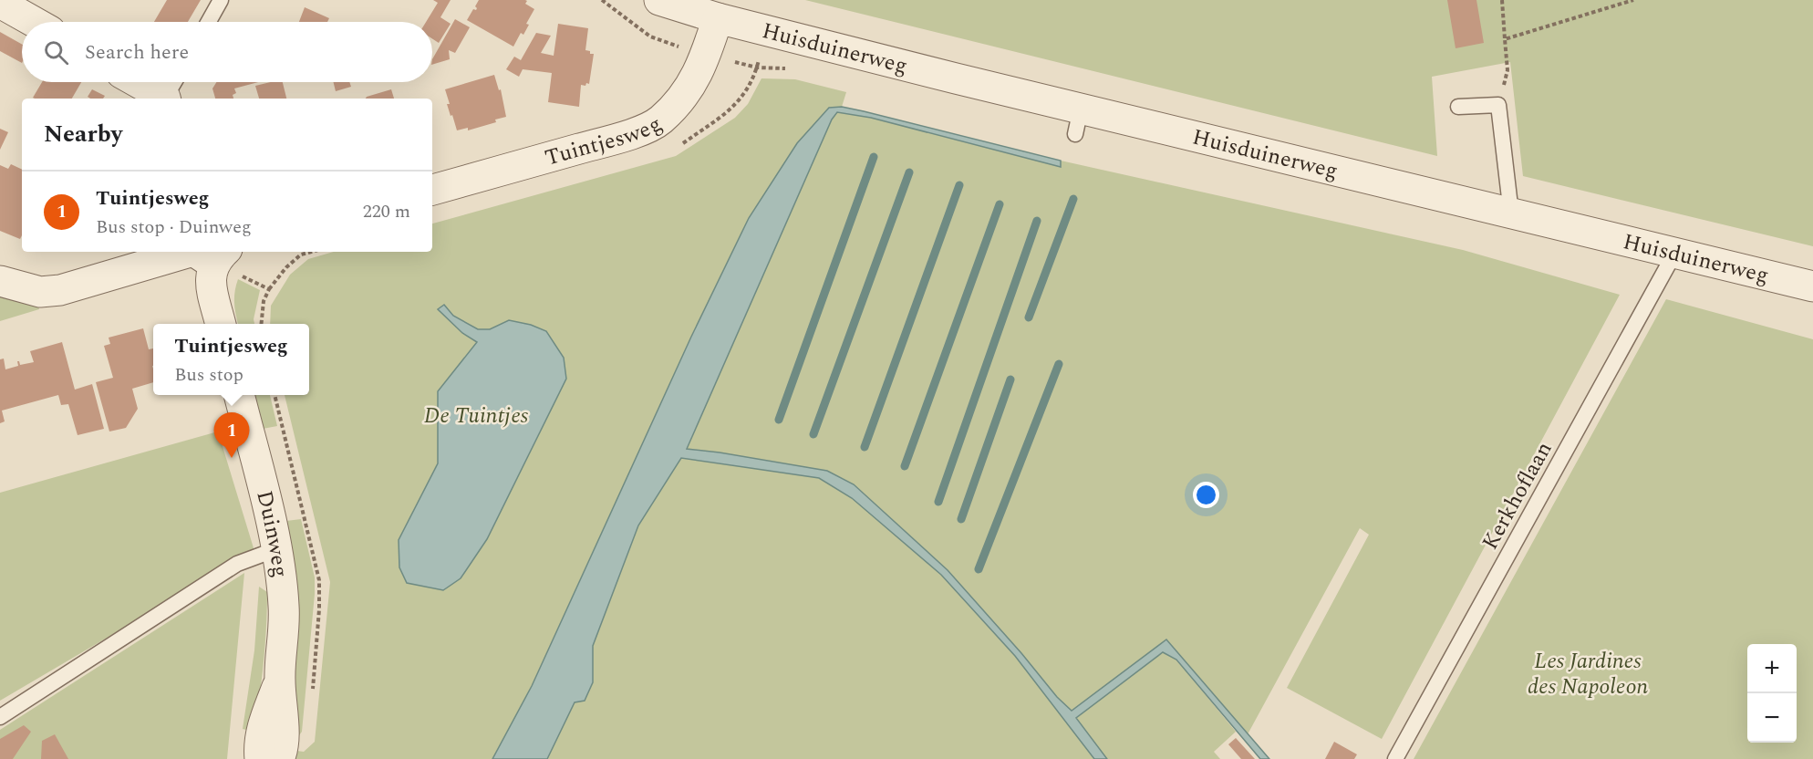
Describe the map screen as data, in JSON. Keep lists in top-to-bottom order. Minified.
{"streets":{"street":["Huisduinerweg","Tuintjesweg","Duinweg"],"lane":["Kerkhoflaan"]},"crossings":[["Huisduinerweg","Tuintjesweg"],["Huisduinerweg","Kerkhoflaan"]],"parks":["De Tuintjes","Les Jardines des Napoleon"],"page":{"search":"Search here","heading":"Nearby","list":[{"mark":"1","name":"Tuintjesweg","note":"Bus stop · Duinweg","value":"220 m"}],"popup":["Tuintjesweg","Bus stop"],"pins":"1","map_buttons":["+","−"]}}
